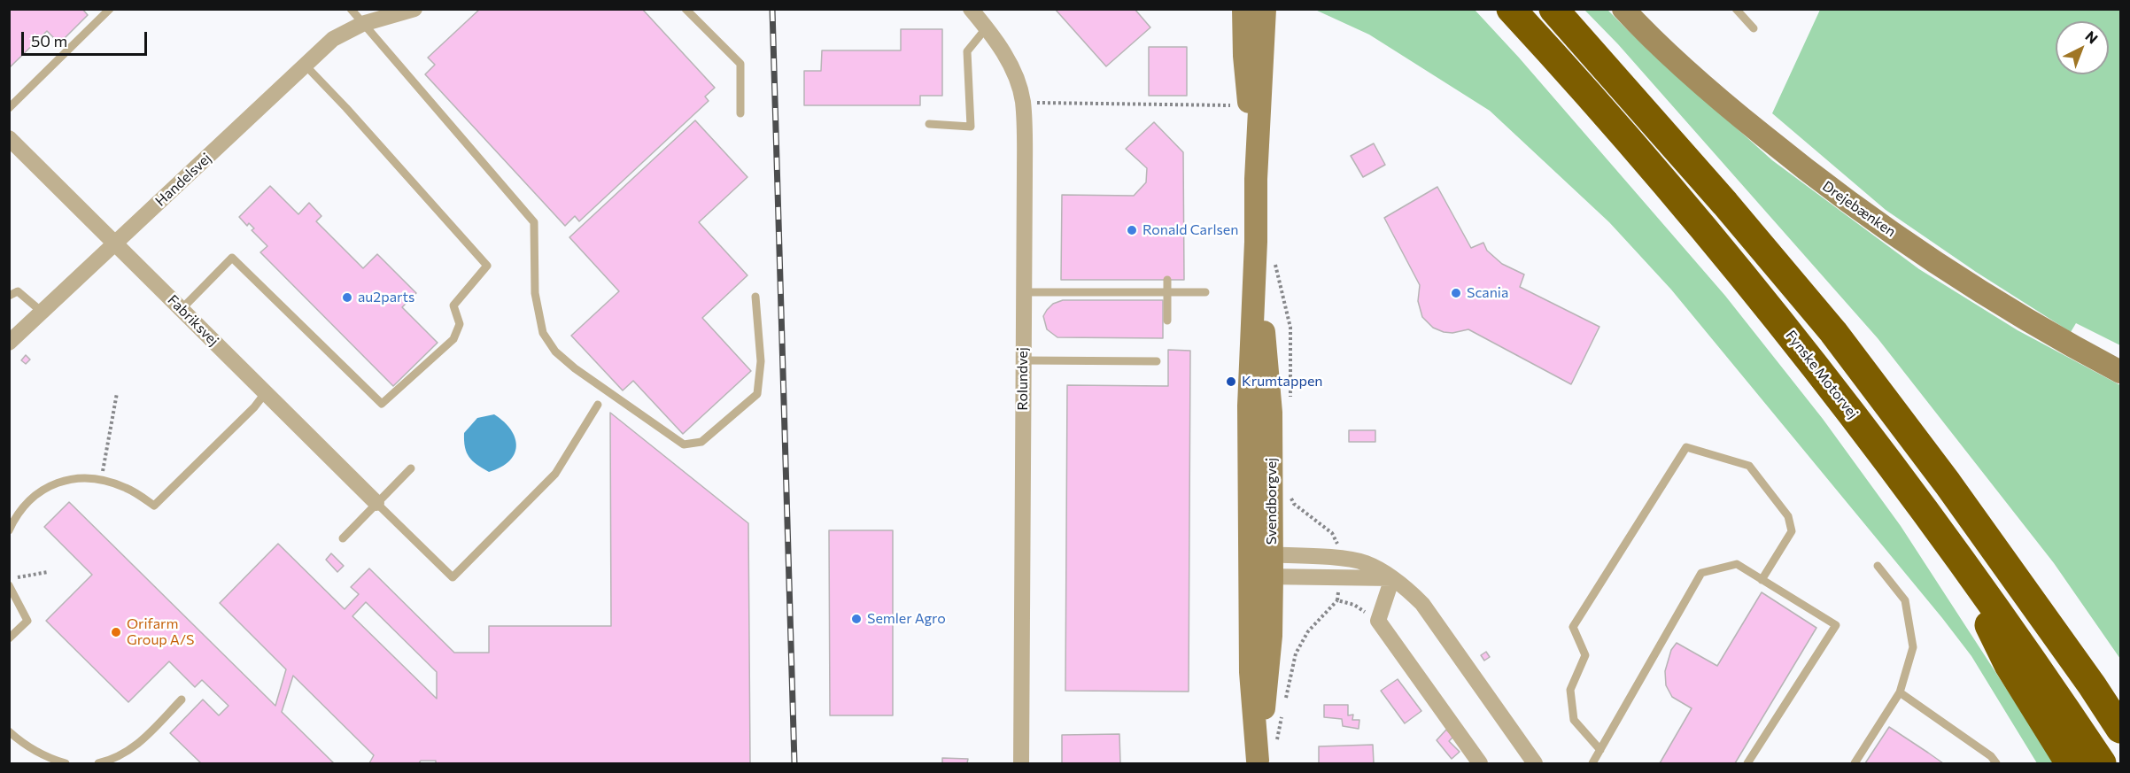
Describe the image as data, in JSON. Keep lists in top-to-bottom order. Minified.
{"streets":{"highway":["Fynske Motorvej"],"main road":["Drejebænken","Svendborgvej"],"street":["Handelsvej","Fabriksvej","Rolundvej"]},"crossings":[["Handelsvej","Fabriksvej"]],"places":["Ronald Carlsen","Scania","au2parts","Krumtappen","Semler Agro","Orifarm Group A/S"],"scale_bar":"50 m","north":"top right"}
